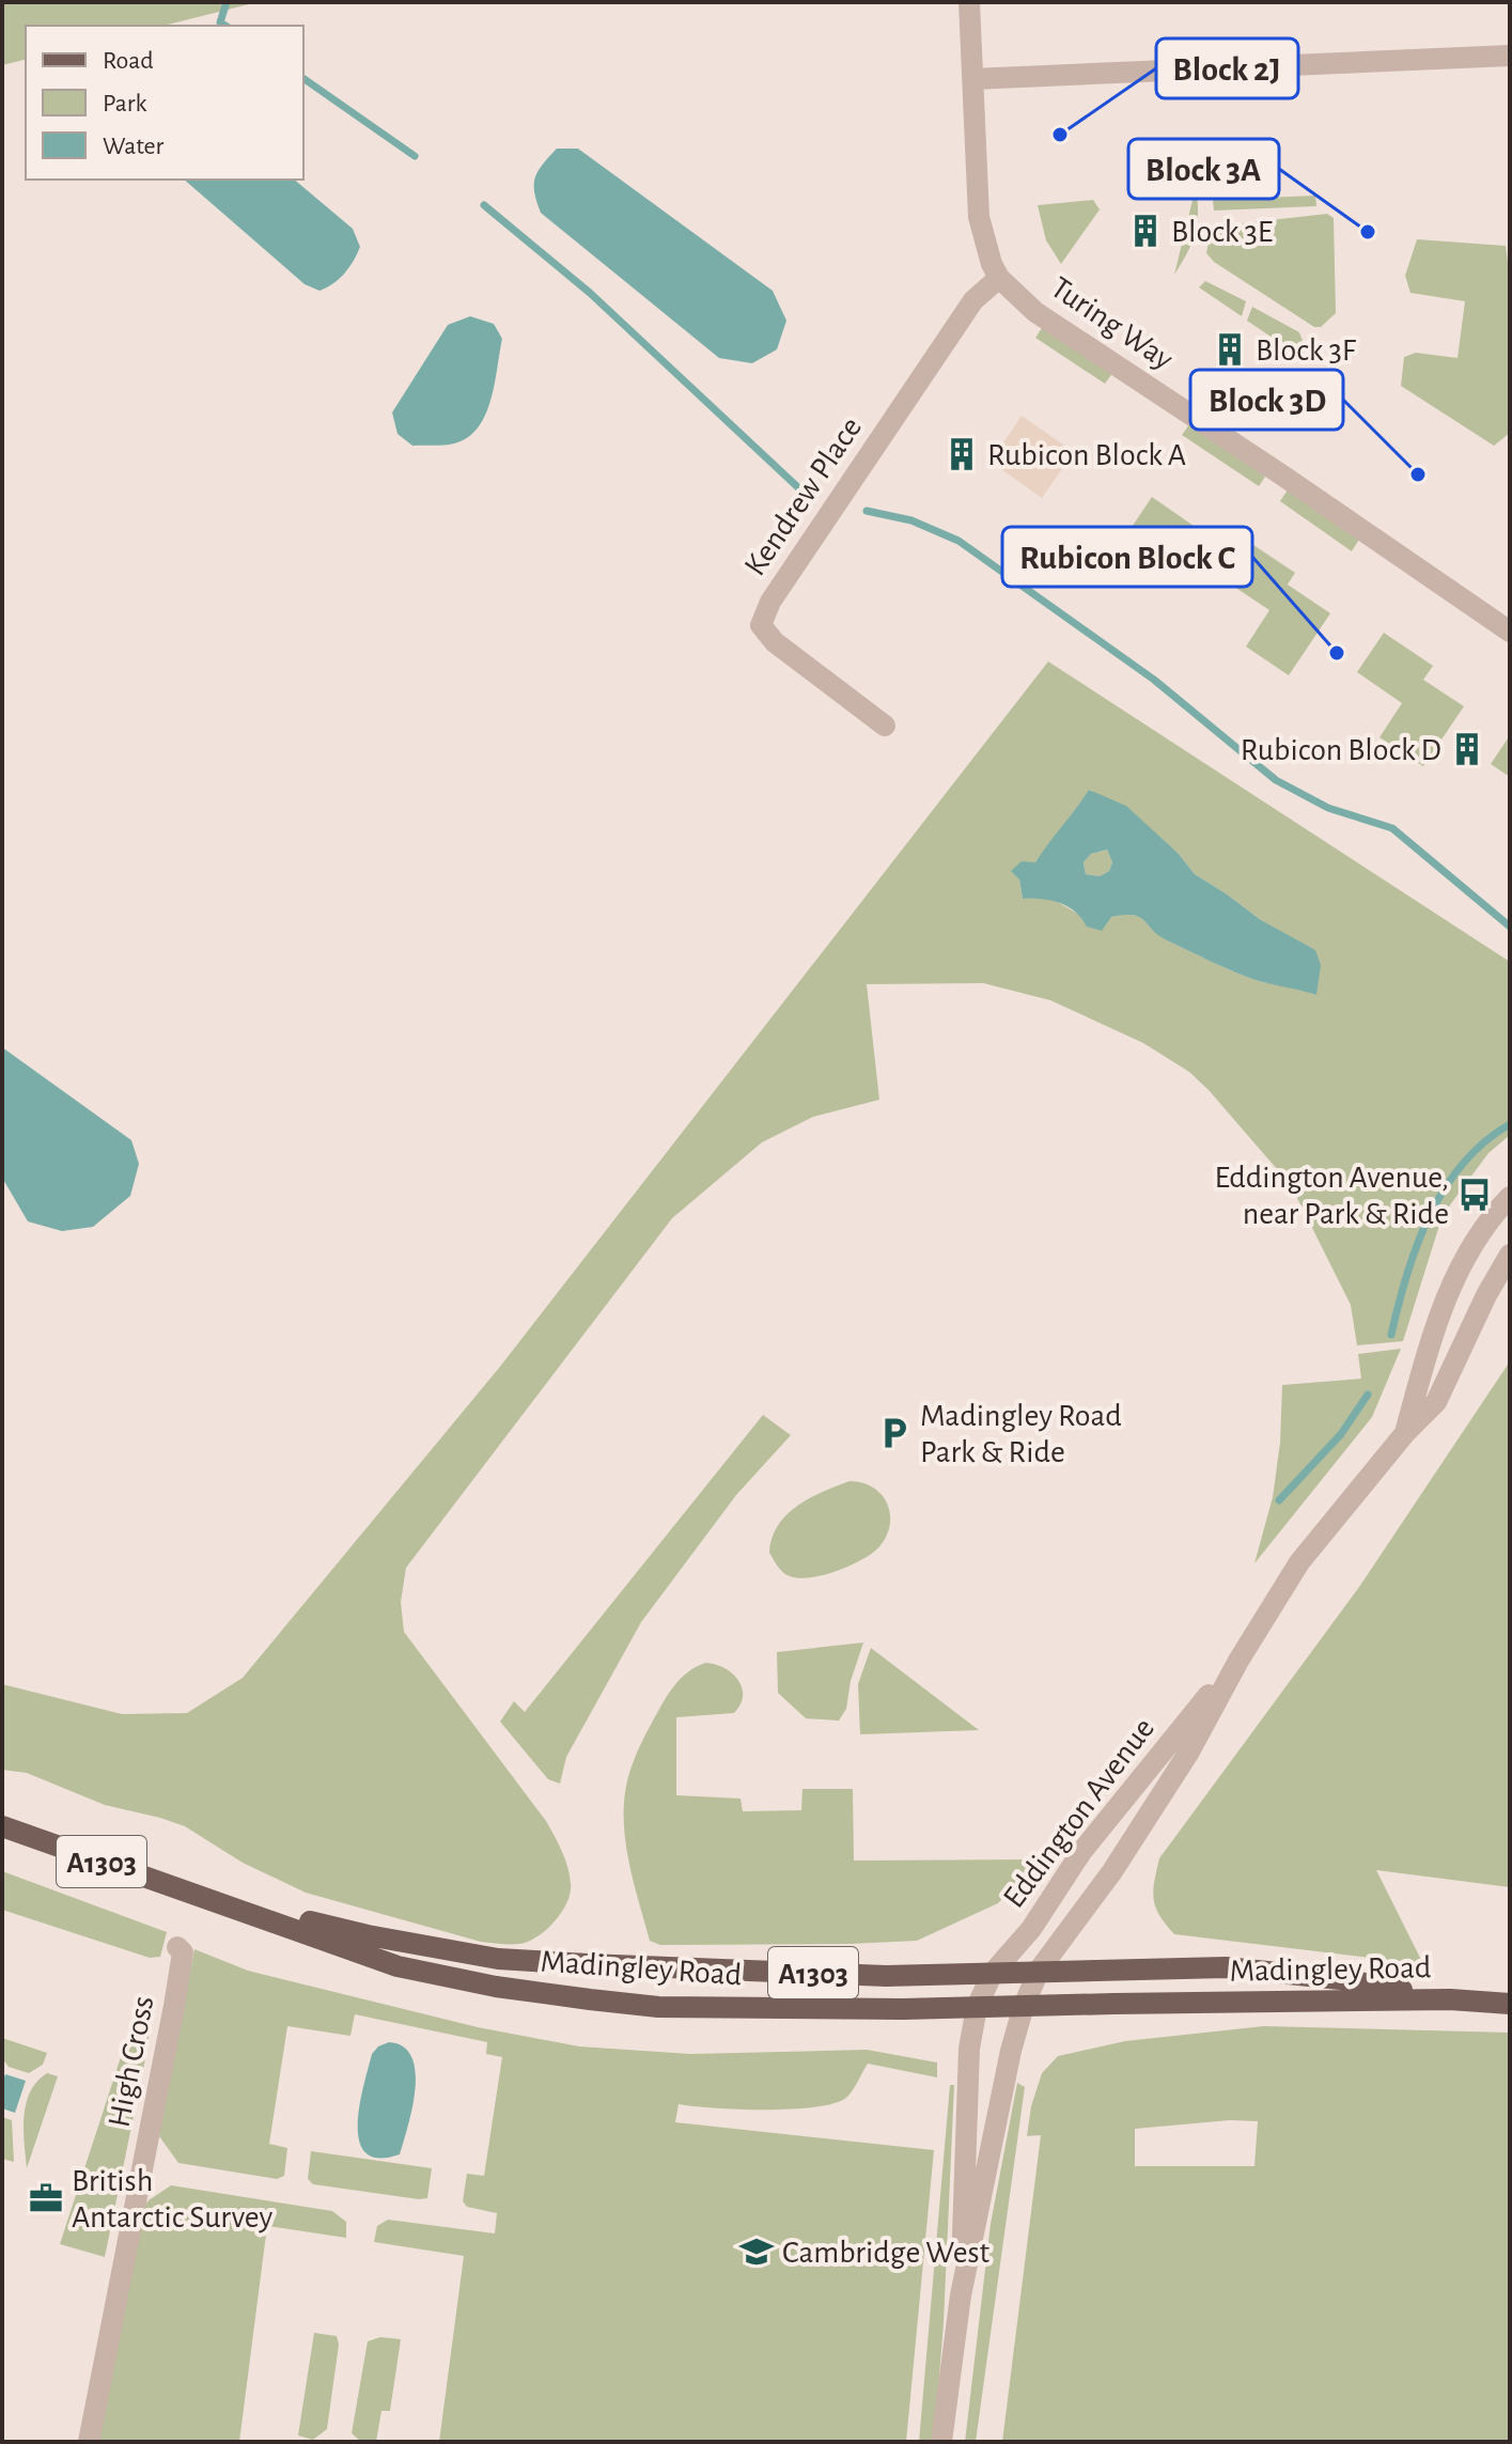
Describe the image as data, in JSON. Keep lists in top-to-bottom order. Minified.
{"streets":{"main road":["A1303","Madingley Road"],"street":["Turing Way","Kendrew Place","Eddington Avenue","High Cross"]},"crossings":[["Turing Way","Kendrew Place"],["Eddington Avenue","Madingley Road"]],"places":{"other":["Block 2J","Block 3A","Block 3D","Rubicon Block C"],"building":["Block 3E","Block 3F","Rubicon Block A","Rubicon Block D"],"bus stop":["Eddington Avenue, near Park & Ride"],"parking":["Madingley Road Park & Ride"],"office":["British Antarctic Survey"],"school or university":["Cambridge West"]},"legend":["Road","Park","Water"]}
